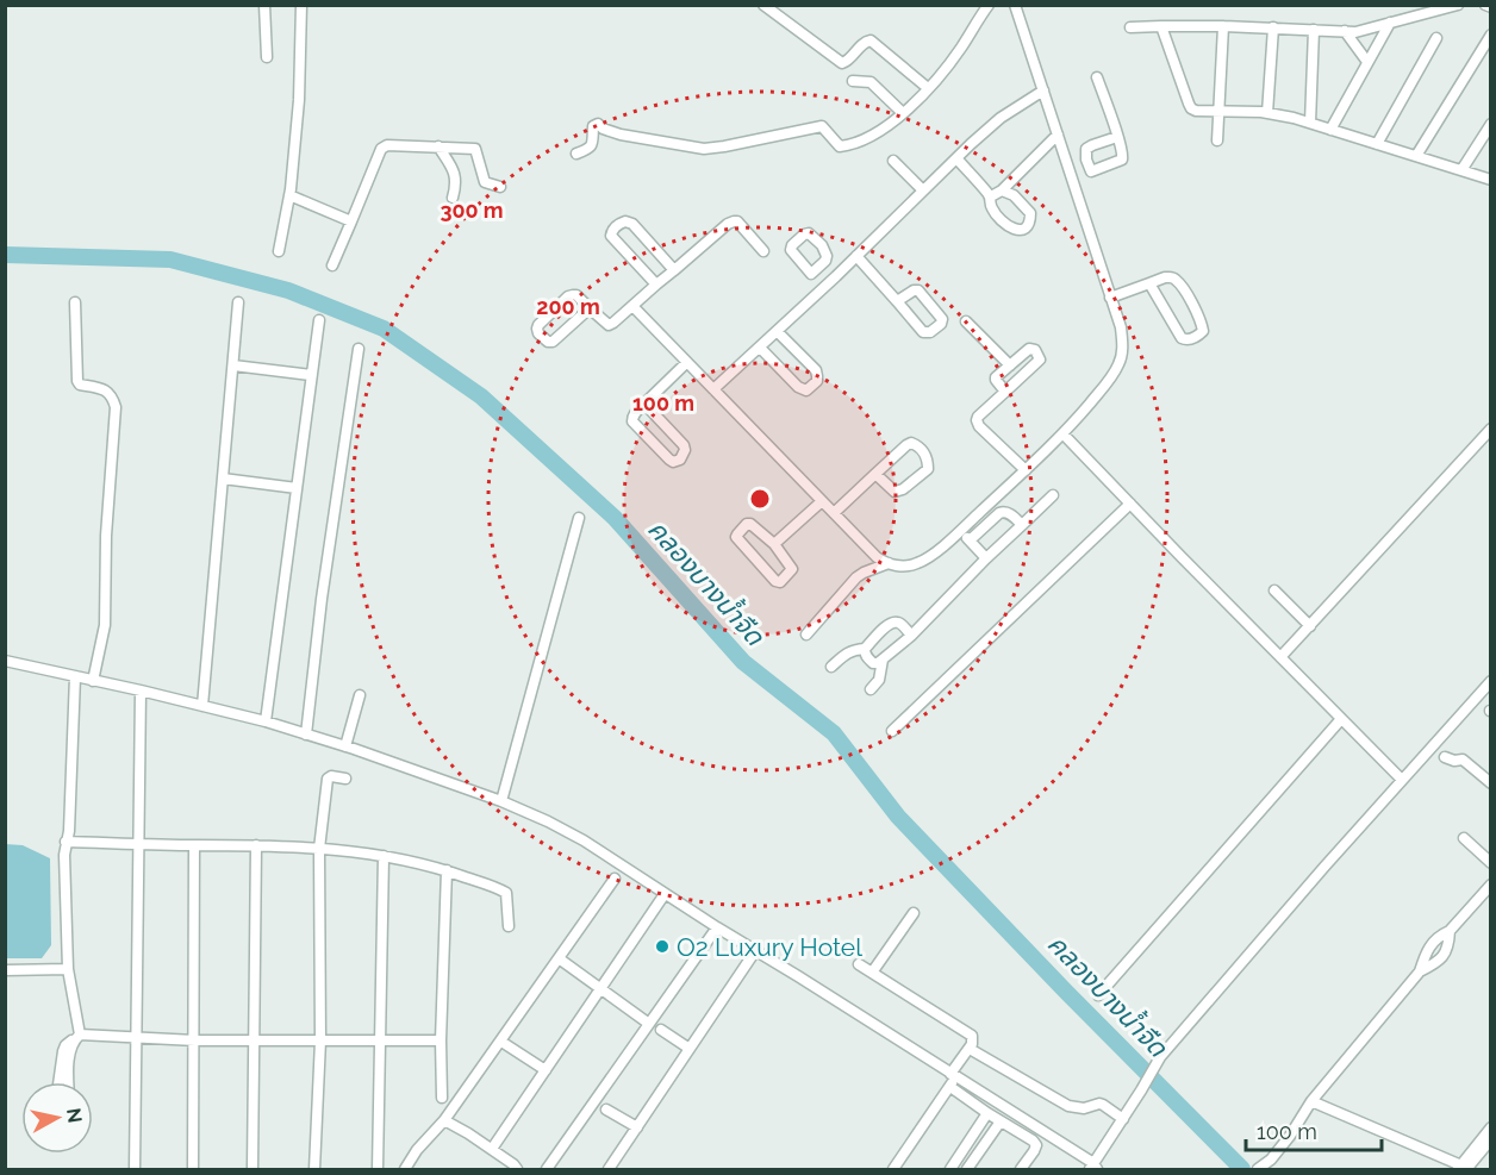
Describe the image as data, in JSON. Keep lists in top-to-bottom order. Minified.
{"water":["คลองบางน้ำจืด"],"places":["O2 Luxury Hotel"],"scale_bar":"100 m","north":"right","rings":["300 m","200 m","100 m"]}
